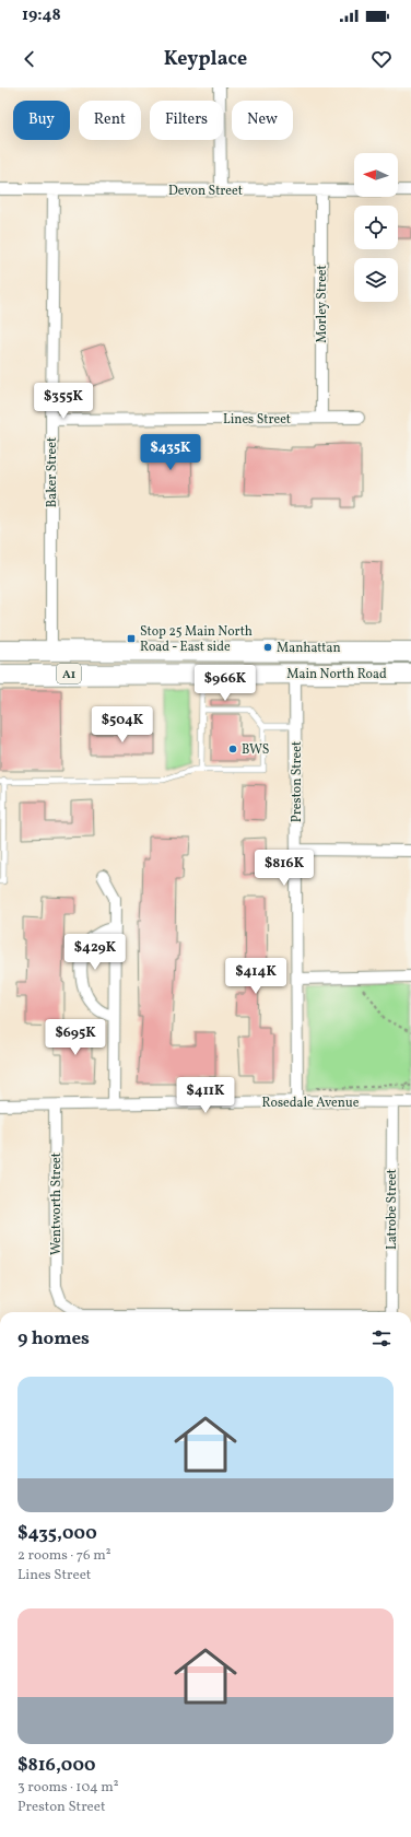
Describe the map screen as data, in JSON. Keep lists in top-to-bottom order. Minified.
{"streets":{"highway":["A1","Main North Road"],"street":["Devon Street","Morley Street","Lines Street","Baker Street","Preston Street","Rosedale Avenue","Wentworth Street","Latrobe Street"]},"crossings":[["Devon Street","Morley Street"],["Devon Street","Baker Street"],["Morley Street","Lines Street"],["Lines Street","Baker Street"],["Baker Street","Main North Road"],["Main North Road","Preston Street"],["Preston Street","Rosedale Avenue"],["Rosedale Avenue","Wentworth Street"],["Rosedale Avenue","Latrobe Street"]],"places":{"transit":["Stop 25 Main North Road - East side"],"other":["Manhattan","BWS"]},"north":"left","page":{"status":"19:48","header":"Keyplace","chip":["Buy","Rent","Filters","New"],"price":["$355K","$435K","$966K","$504K","$816K","$429K","$414K","$695K","$411K"],"heading":"9 homes","list":[{"name":"$435,000","note":"2 rooms · 76 m² · Lines Street"},{"name":"$816,000","note":"3 rooms · 104 m² · Preston Street"}]}}
